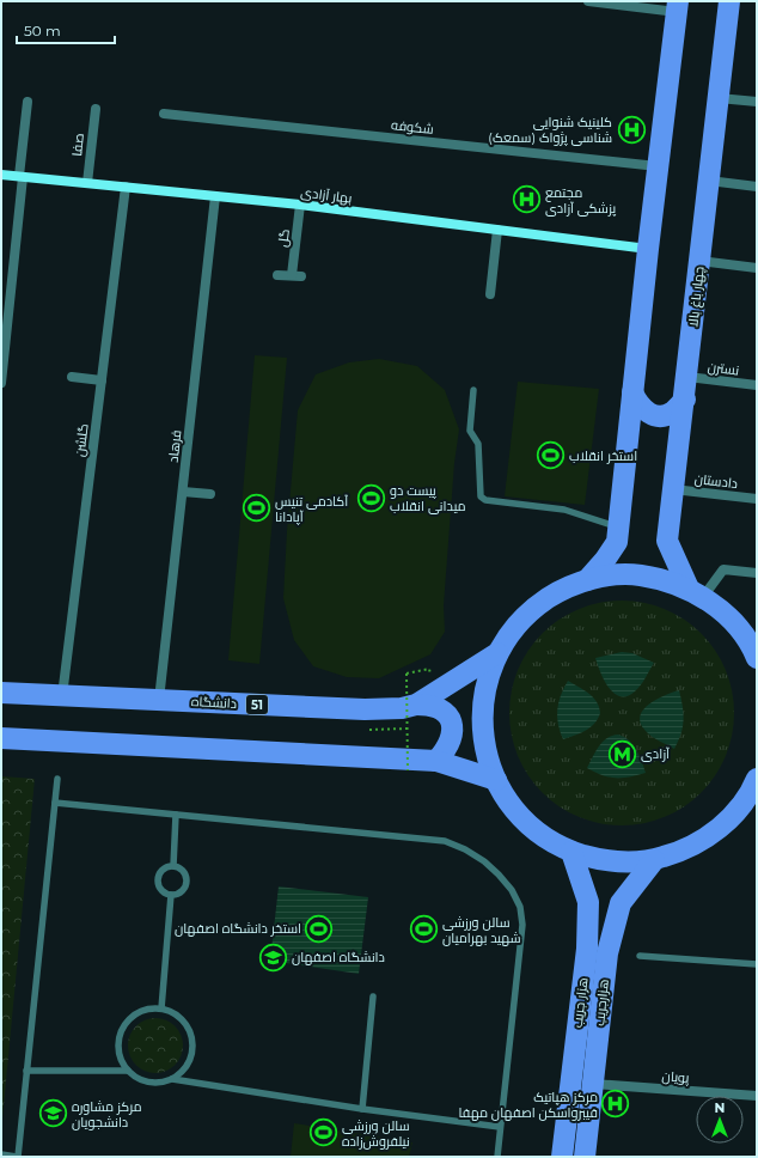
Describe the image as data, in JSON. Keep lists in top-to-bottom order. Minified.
{"streets":{"main road":["چهار باغ بالا","دانشگاه","51","هزار جریب","هزارجریب"],"street":["شکوفه","صفا","بهار آزادی","گل","نسترن","گلشن","فرهاد","دادستان","پویان"]},"crossings":[["صفا","بهار آزادی"],["بهار آزادی","گل"],["بهار آزادی","گلشن"],["بهار آزادی","فرهاد"],["چهار باغ بالا","نسترن"],["چهار باغ بالا","دادستان"],["گلشن","دانشگاه"],["فرهاد","دانشگاه"],["هزارجریب","پویان"]],"places":{"hospital":["کلینیک شنوایی شناسی پژواک (سمعک)","مجتمع پزشکی آزادی","مرکز هپاتیک فیبرواسکن اصفهان مهفا"],"sports":["استخر انقلاب","پیست دو میدانی انقلاب","آکادمی تنیس آپادانا","استخر دانشگاه اصفهان","سالن ورزشی شهید بهرامیان","سالن ورزشی نیلفروش‌زاده"],"metro station":["آزادی"],"school or university":["دانشگاه اصفهان","مرکز مشاوره دانشجویان"]},"scale_bar":"50 m","north":"top"}
